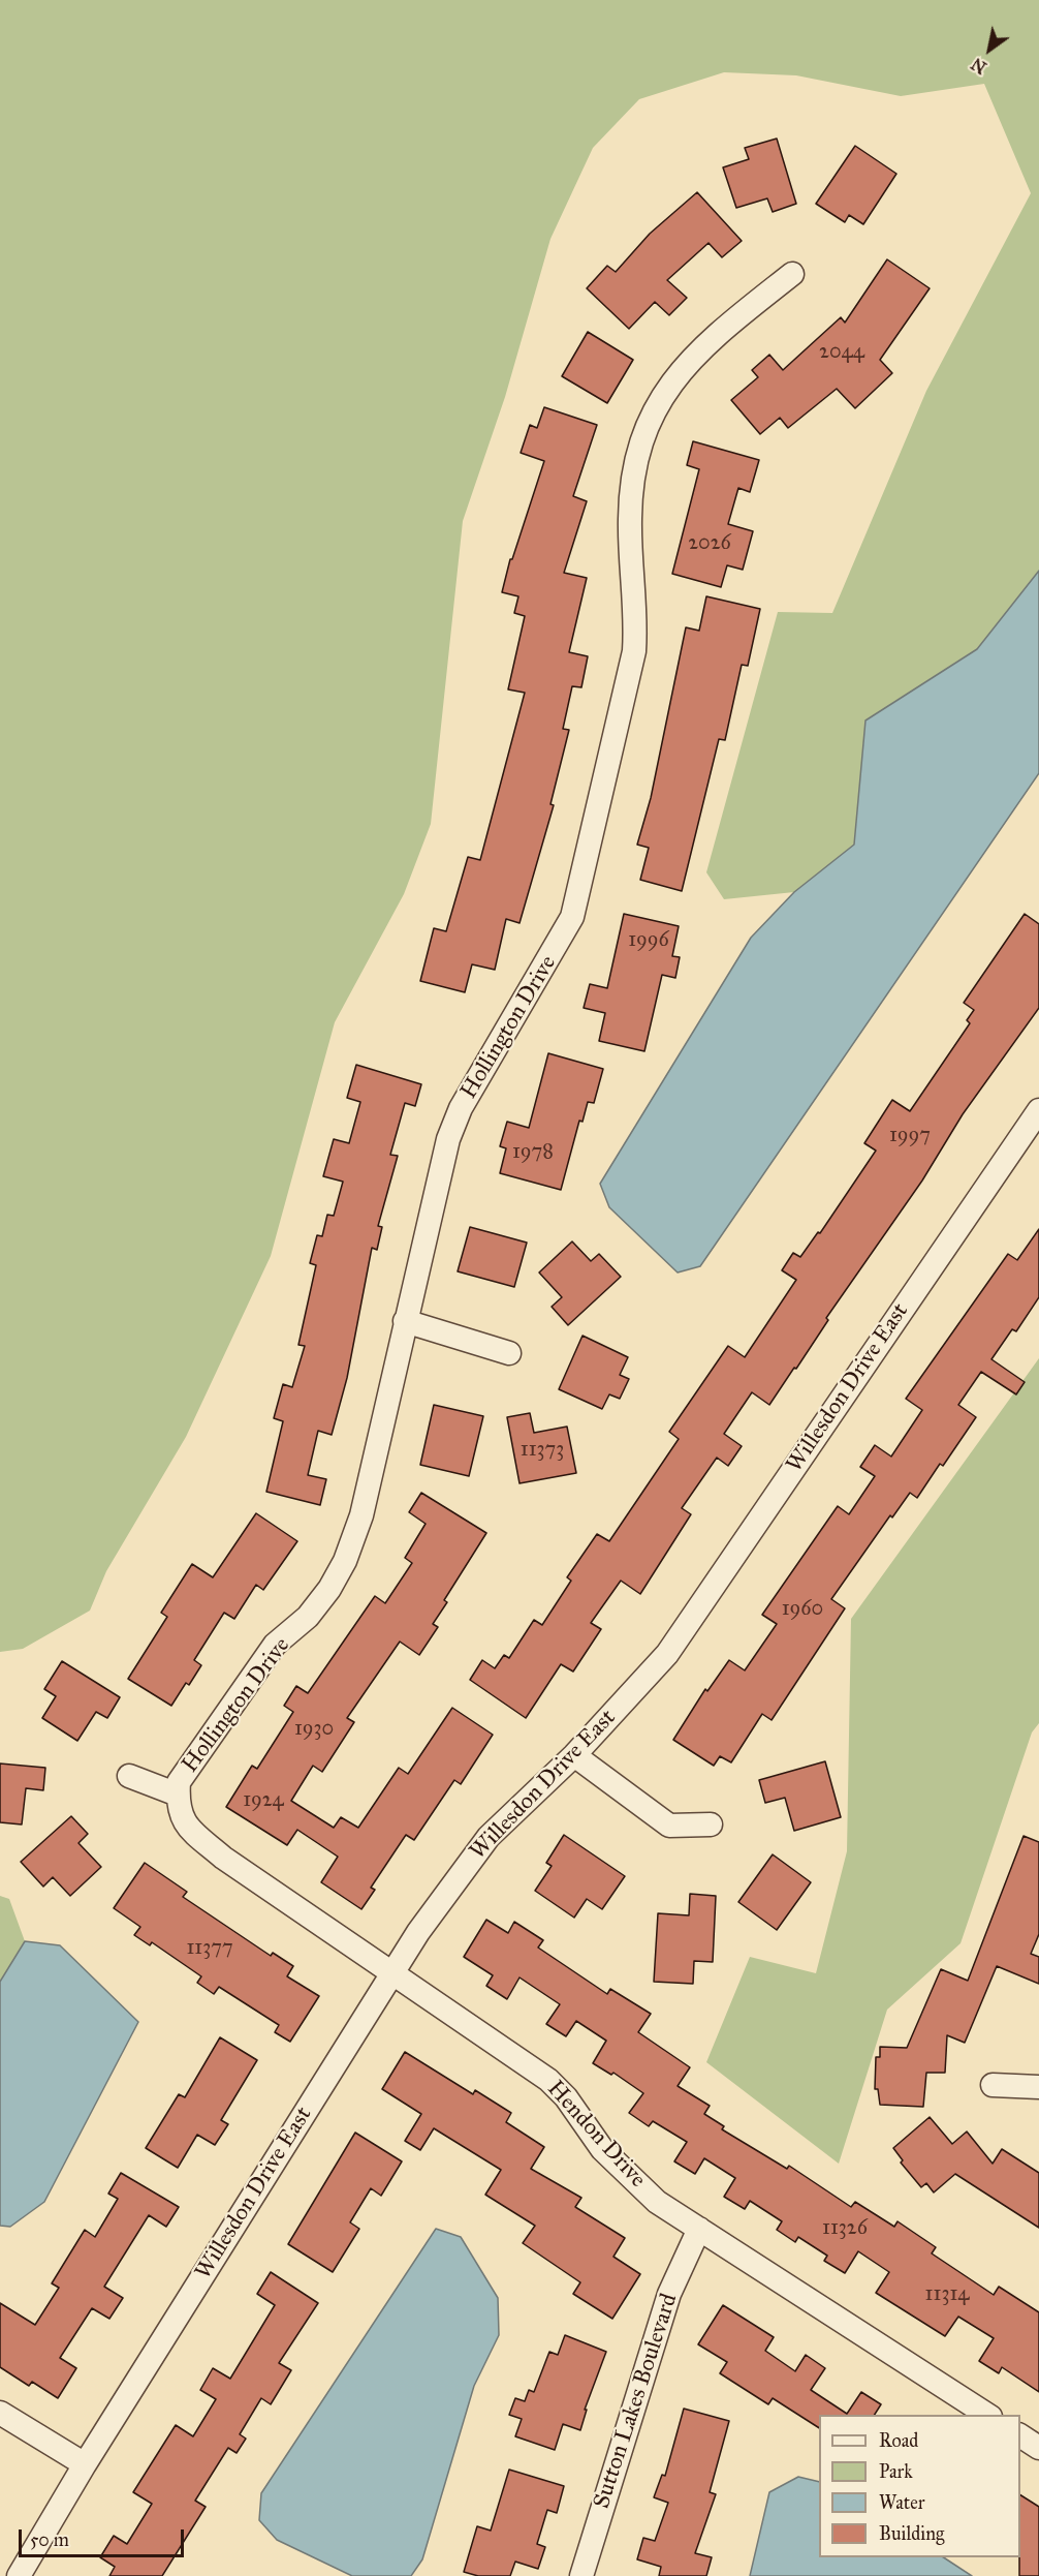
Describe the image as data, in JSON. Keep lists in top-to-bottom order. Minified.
{"streets":{"street":["Hollington Drive","Willesdon Drive East","Hendon Drive","Sutton Lakes Boulevard"]},"crossings":[["Hollington Drive","Hendon Drive"],["Willesdon Drive East","Hendon Drive"],["Hendon Drive","Sutton Lakes Boulevard"]],"house_numbers":["2044","2026","1996","1997","1978","11373","1960","1930","1924","11377","11326","11314"],"legend":["Road","Park","Water","Building"],"scale_bar":"50 m","north":"bottom left"}
